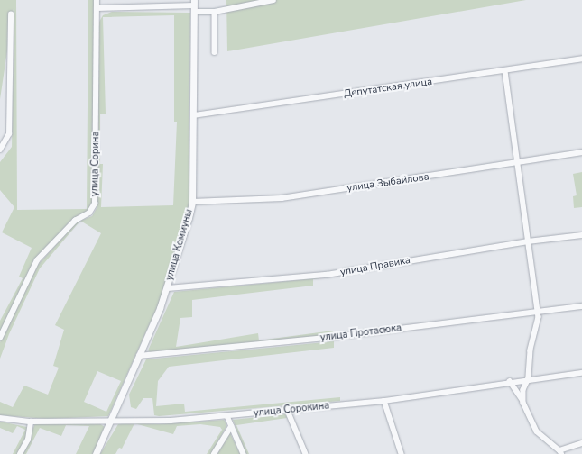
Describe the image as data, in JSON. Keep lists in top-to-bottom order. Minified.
{"streets":{"street":["Депутатская улица","улица Сорина","улица Зыбайлова","улица Коммуны","улица Правика","улица Протасюка","улица Сорокина"]},"crossings":[["Депутатская улица","улица Коммуны"],["улица Зыбайлова","улица Коммуны"],["улица Коммуны","улица Правика"],["улица Коммуны","улица Протасюка"],["улица Коммуны","улица Сорокина"]]}
